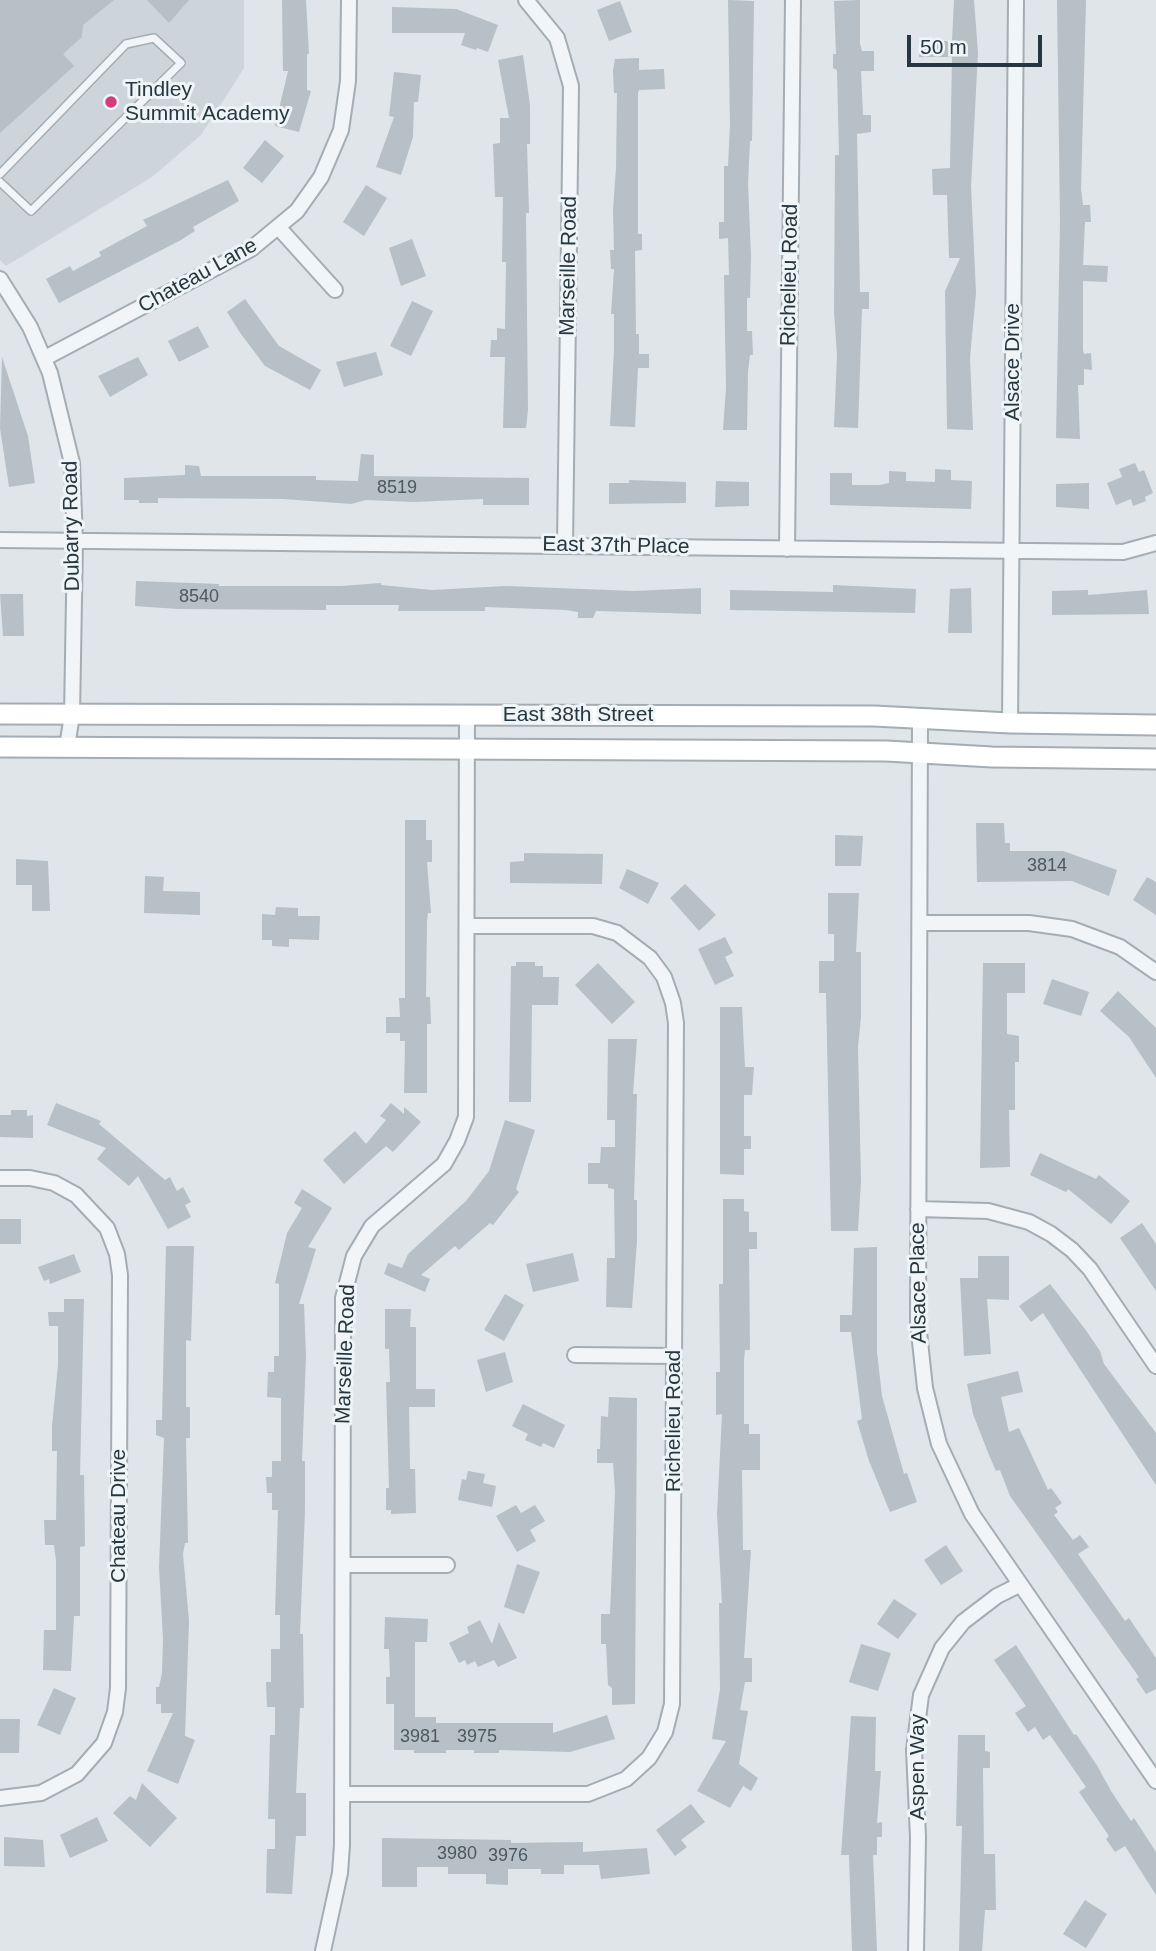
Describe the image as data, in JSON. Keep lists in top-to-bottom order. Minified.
{"streets":{"main road":["East 38th Street"],"street":["Marseille Road","Richelieu Road","Chateau Lane","Alsace Drive","Dubarry Road","East 37th Place","Alsace Place","Chateau Drive","Aspen Way"]},"crossings":[["Marseille Road","Richelieu Road"],["Marseille Road","East 37th Place"],["Marseille Road","East 38th Street"],["Richelieu Road","East 37th Place"],["Chateau Lane","Dubarry Road"],["Alsace Drive","East 37th Place"],["Alsace Drive","East 38th Street"],["Dubarry Road","East 37th Place"],["Dubarry Road","East 38th Street"],["East 38th Street","Alsace Place"],["Alsace Place","Aspen Way"]],"places":["Tindley Summit Academy"],"house_numbers":["8519","8540","3814","3981","3975","3980","3976"],"scale_bar":"50 m"}
